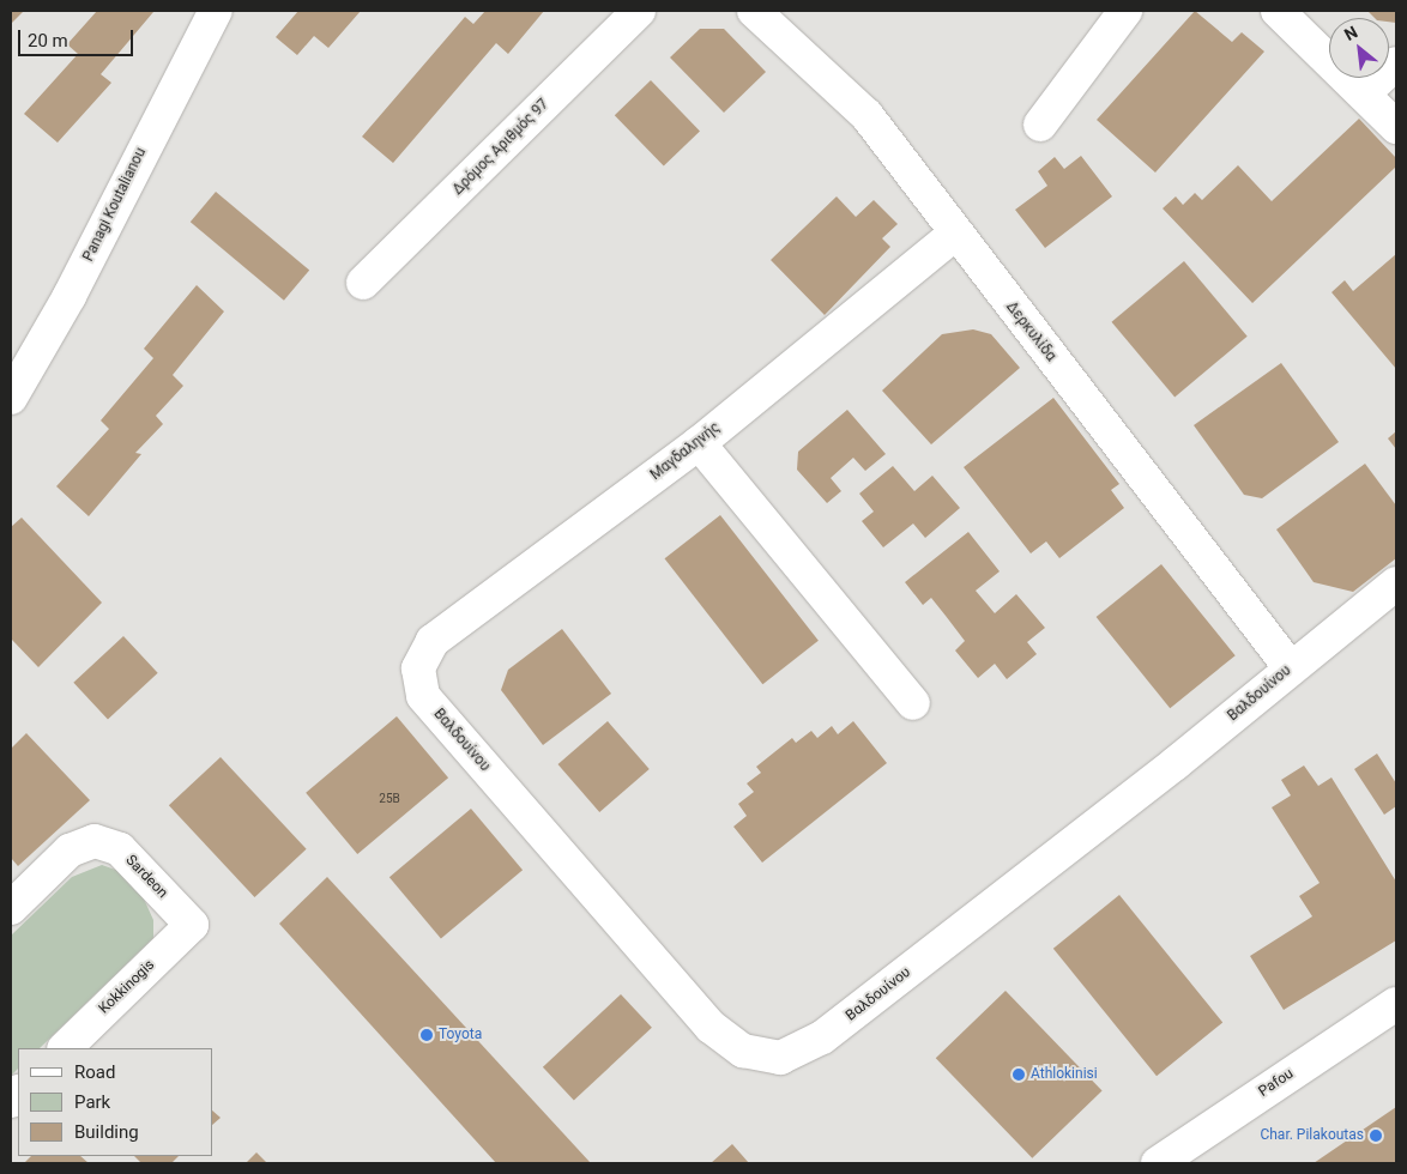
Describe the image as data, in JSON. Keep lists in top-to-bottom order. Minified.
{"streets":{"street":["Δρόμος Αριθμός 97","Panagi Koutalianou","Δερκυλίδα","Μαγδαληνής","Βαλδουίνου","Sardeon","Kokkinogis","Pafou"]},"crossings":[["Δερκυλίδα","Μαγδαληνής"],["Δερκυλίδα","Βαλδουίνου"],["Μαγδαληνής","Βαλδουίνου"],["Sardeon","Kokkinogis"]],"places":["Toyota","Athlokinisi","Char. Pilakoutas"],"house_numbers":["25B"],"legend":["Road","Park","Building"],"scale_bar":"20 m","north":"top left"}
